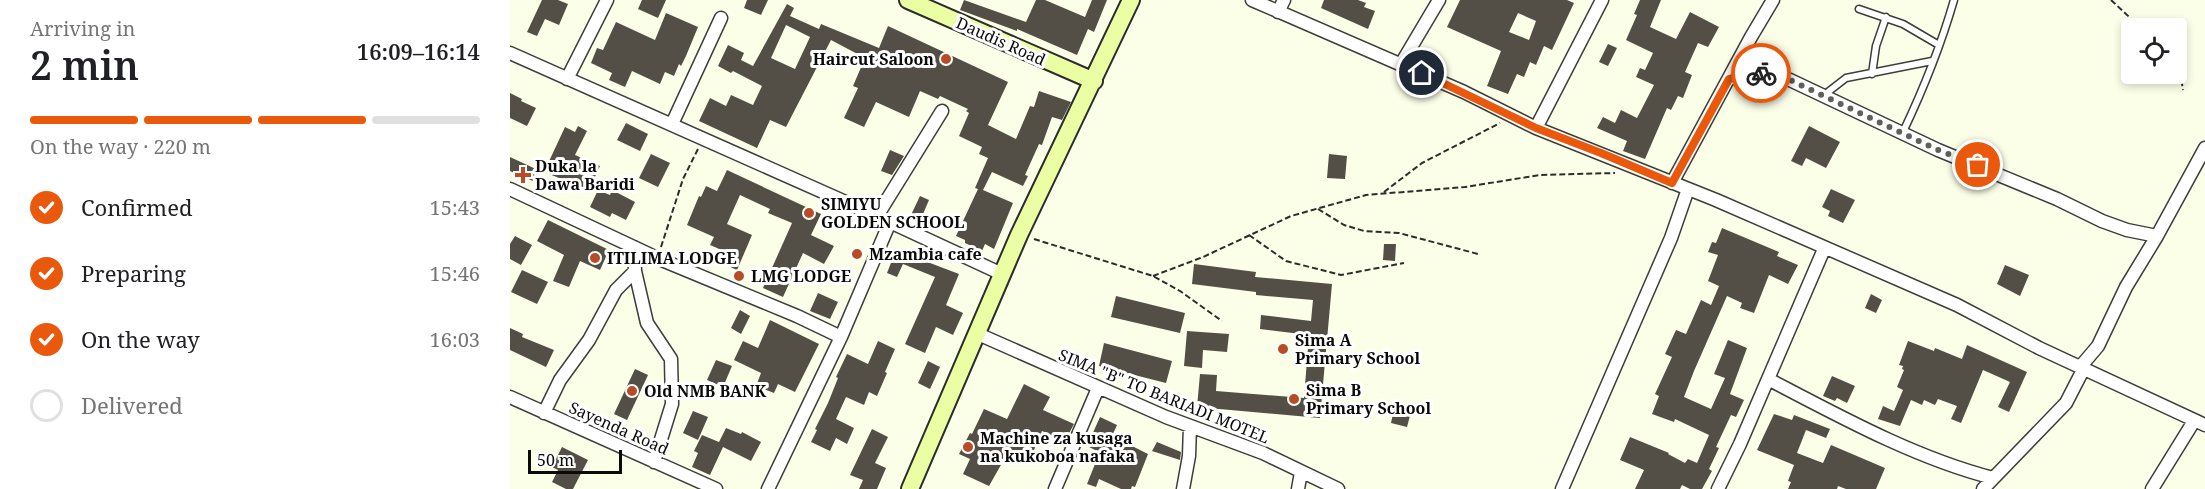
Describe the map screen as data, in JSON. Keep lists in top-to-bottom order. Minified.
{"streets":{"street":["Daudis Road","SIMA \"B\" TO BARIADI MOTEL","Sayenda Road"]},"places":{"other":["Haircut Saloon","SIMIYU GOLDEN SCHOOL","Mzambia cafe","ITILIMA LODGE","LMG LODGE","Sima A Primary School","Old NMB BANK","Sima B Primary School","Machine za kusaga na kukoboa nafaka"],"health":["Duka la Dawa Baridi"]},"scale_bar":"50 m","page":{"heading":["2 min","Arriving in","16:09–16:14"],"bar":"On the way · 220 m","list":[["Confirmed","15:43"],["Preparing","15:46"],["On the way","16:03"],"Delivered"],"scale":"50 m"}}
